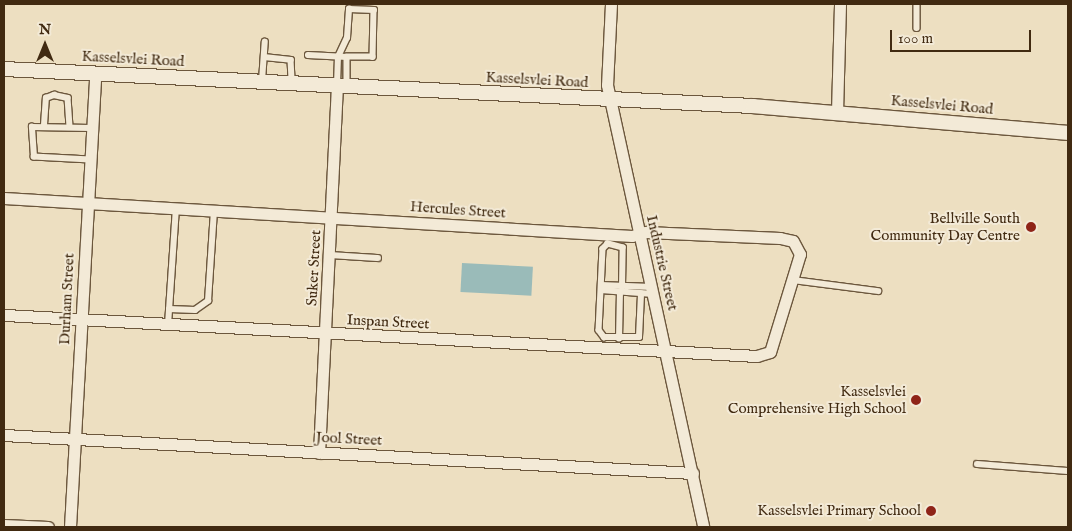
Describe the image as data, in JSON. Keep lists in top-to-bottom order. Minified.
{"streets":{"street":["Kasselsvlei Road","Hercules Street","Industrie Street","Suker Street","Durham Street","Inspan Street","Jool Street"]},"crossings":[["Kasselsvlei Road","Industrie Street"],["Kasselsvlei Road","Suker Street"],["Kasselsvlei Road","Durham Street"],["Hercules Street","Industrie Street"],["Hercules Street","Suker Street"],["Hercules Street","Durham Street"],["Hercules Street","Inspan Street"],["Industrie Street","Inspan Street"],["Industrie Street","Jool Street"],["Suker Street","Inspan Street"],["Suker Street","Jool Street"],["Durham Street","Inspan Street"],["Durham Street","Jool Street"]],"places":["Bellville South Community Day Centre","Kasselsvlei Comprehensive High School","Kasselsvlei Primary School"],"scale_bar":"100 m","north":"top"}
